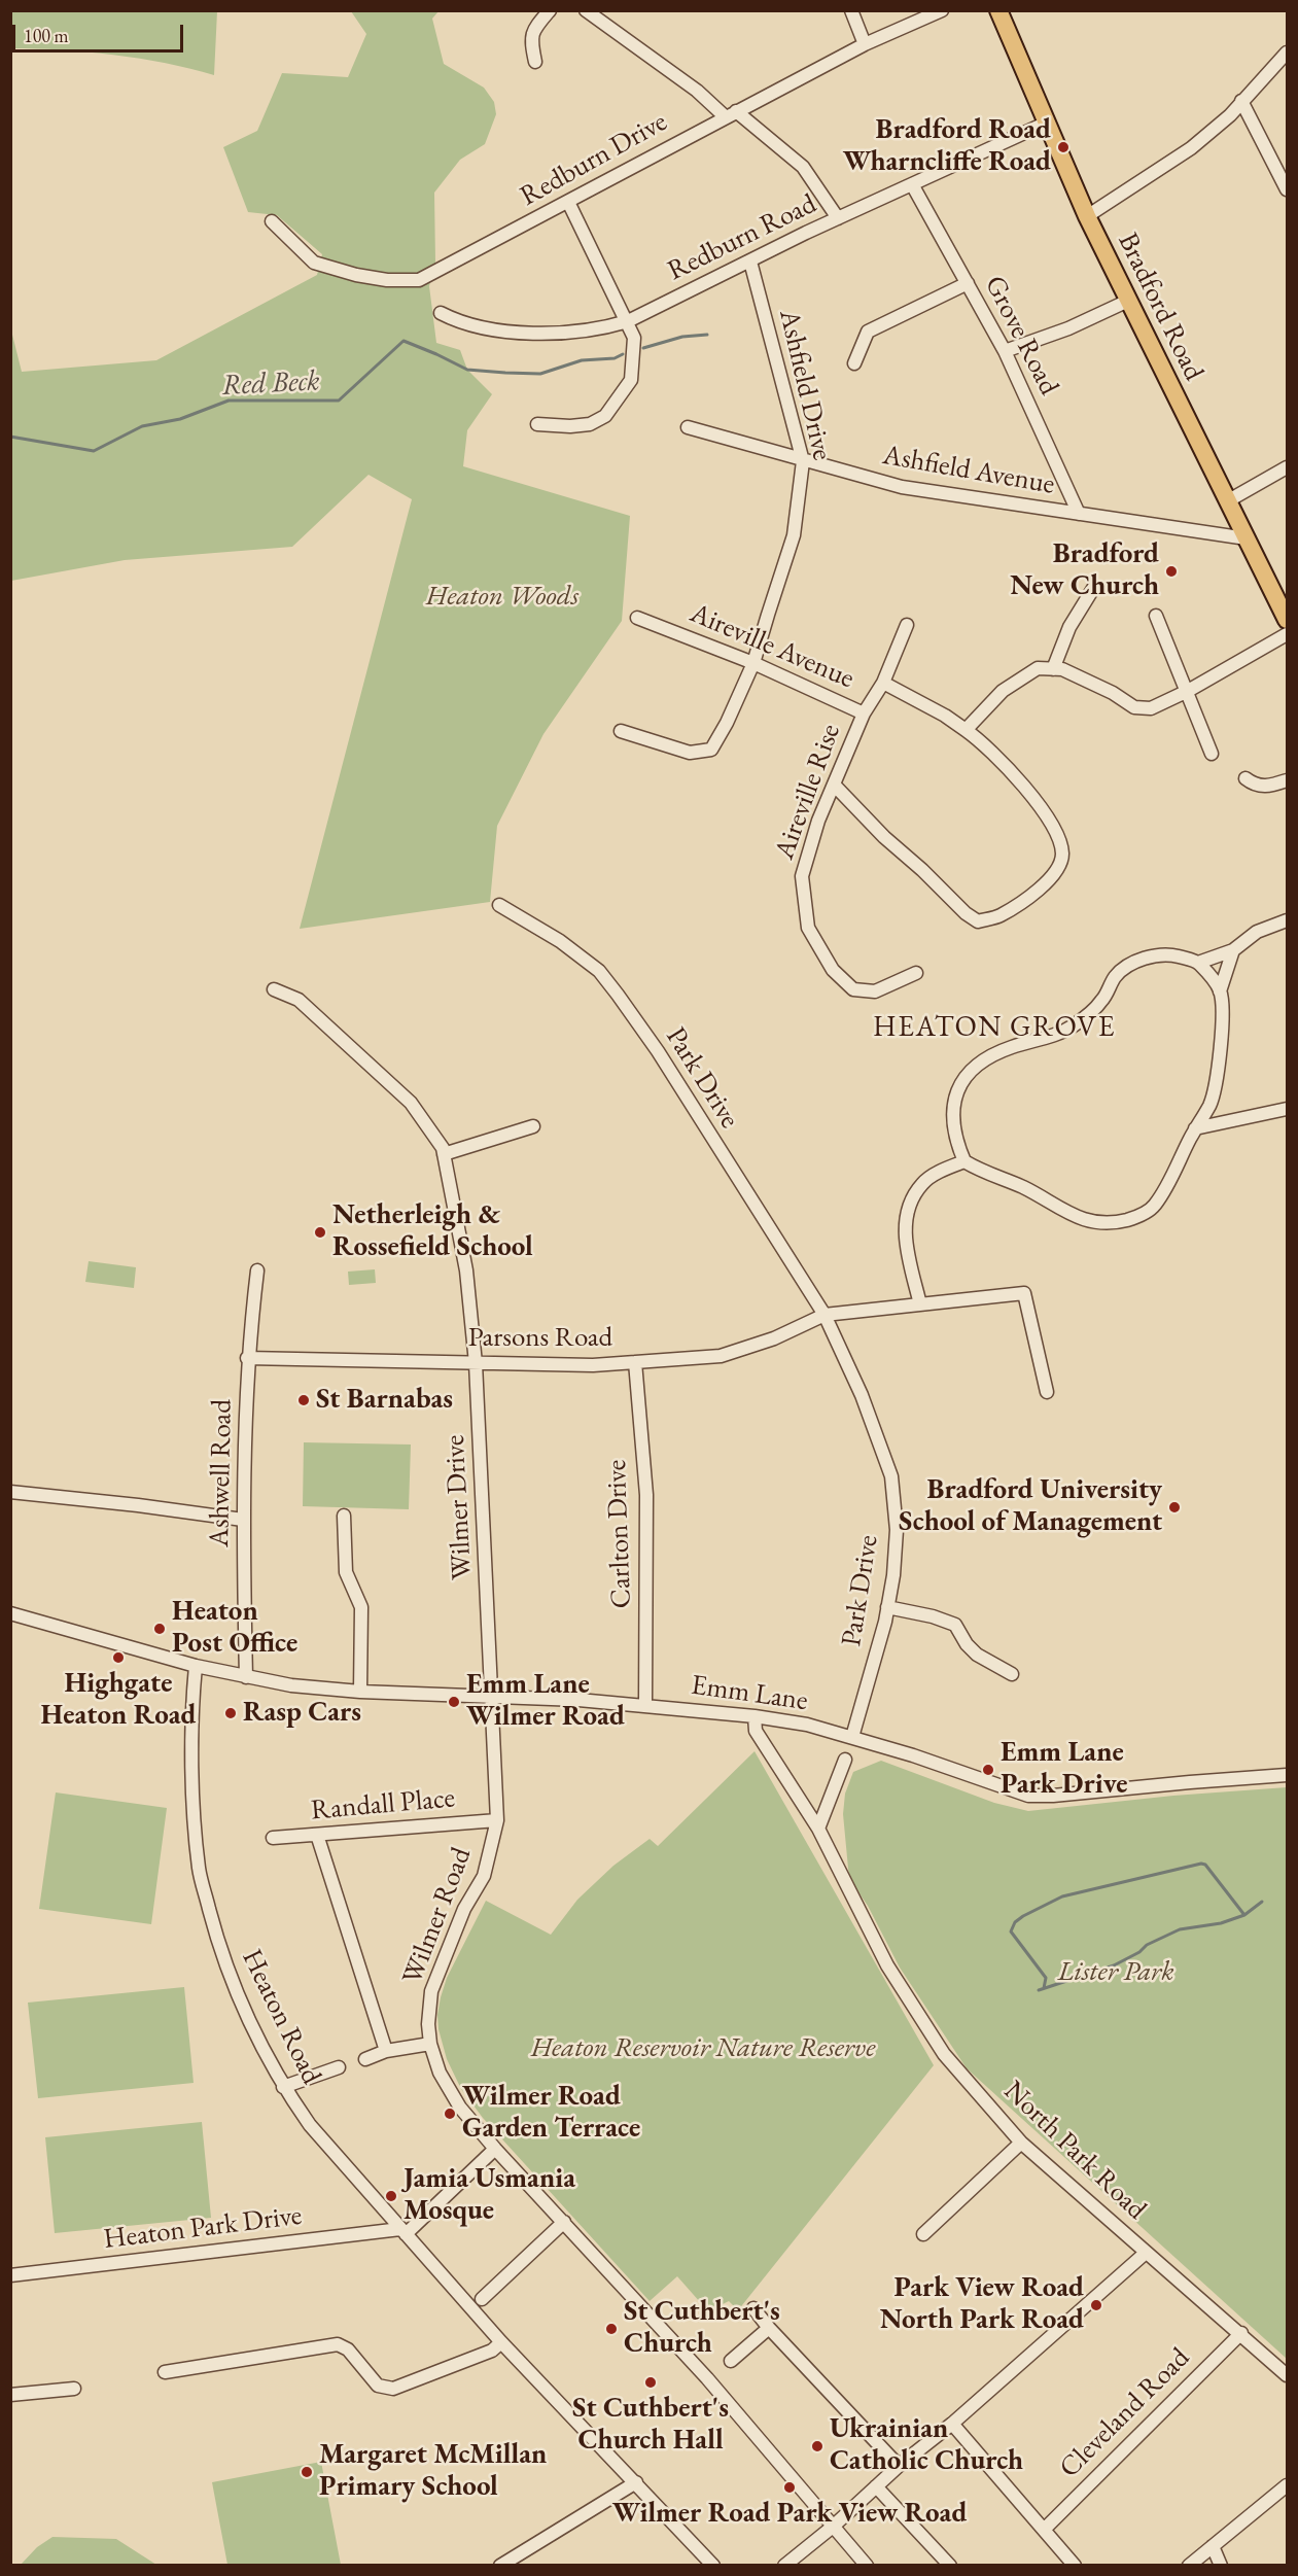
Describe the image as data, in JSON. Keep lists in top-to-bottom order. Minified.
{"streets":{"highway":["Bradford Road"],"street":["Redburn Drive","Redburn Road","Grove Road","Ashfield Drive","Ashfield Avenue","Aireville Avenue","Aireville Rise","Park Drive","Parsons Road","Ashwell Road","Wilmer Drive","Carlton Drive","Emm Lane","Randall Place","Wilmer Road","Heaton Road","North Park Road","Heaton Park Drive","Cleveland Road"]},"crossings":[["Redburn Road","Bradford Road"],["Redburn Road","Grove Road"],["Redburn Road","Ashfield Drive"],["Bradford Road","Ashfield Avenue"],["Grove Road","Ashfield Avenue"],["Ashfield Drive","Ashfield Avenue"],["Ashfield Drive","Aireville Avenue"],["Aireville Avenue","Aireville Rise"],["Park Drive","Parsons Road"],["Park Drive","Emm Lane"],["Parsons Road","Ashwell Road"],["Parsons Road","Wilmer Drive"],["Parsons Road","Carlton Drive"],["Ashwell Road","Emm Lane"],["Wilmer Drive","Emm Lane"],["Wilmer Drive","Wilmer Road"],["Carlton Drive","Emm Lane"],["Emm Lane","Wilmer Road"],["Emm Lane","Heaton Road"],["Randall Place","Wilmer Road"],["Heaton Road","Heaton Park Drive"],["North Park Road","Cleveland Road"]],"districts":["HEATON GROVE"],"water":["Red Beck"],"parks":["Heaton Woods","Lister Park","Heaton Reservoir Nature Reserve"],"places":["Bradford Road Wharncliffe Road","Bradford New Church","Netherleigh & Rossefield School","St Barnabas","Bradford University School of Management","Heaton Post Office","Highgate Heaton Road","Emm Lane Wilmer Road","Rasp Cars","Emm Lane Park Drive","Wilmer Road Garden Terrace","Jamia Usmania Mosque","Park View Road North Park Road","St Cuthbert's Church","St Cuthbert's Church Hall","Ukrainian Catholic Church","Margaret McMillan Primary School","Wilmer Road Park View Road"],"scale_bar":"100 m"}
